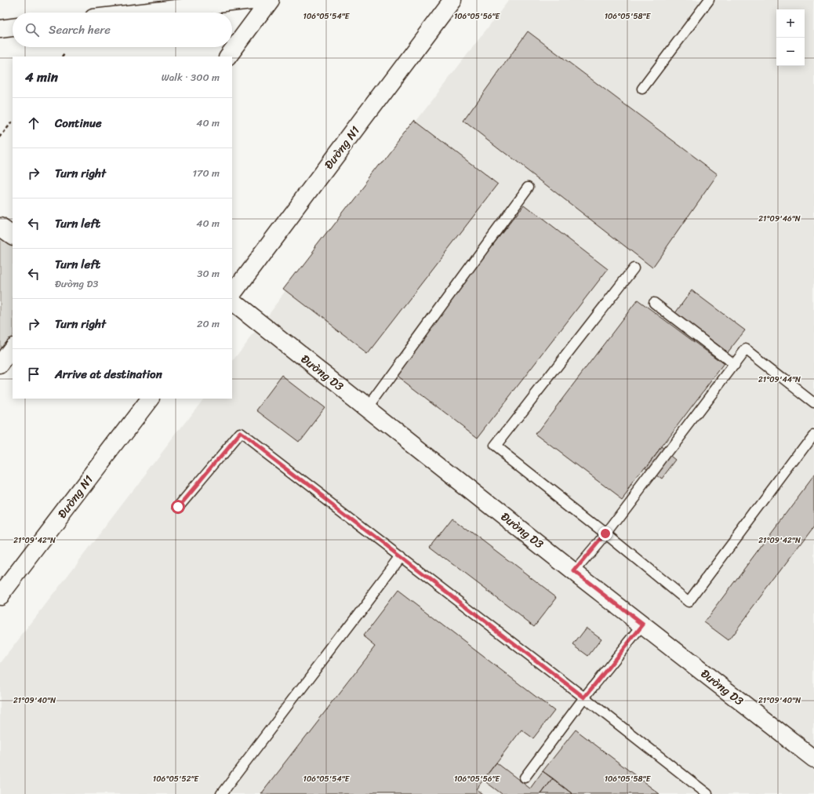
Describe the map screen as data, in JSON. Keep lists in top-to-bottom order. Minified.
{"streets":{"street":["Đường N1","Đường D3"]},"page":{"map_buttons":["+","−"],"search":"Search here","heading":["4 min","Walk · 300 m"],"list":[["Continue","40 m"],["Turn right","170 m"],["Turn left","40 m"],["Turn left","Đường D3","30 m"],["Turn right","20 m"],"Arrive at destination"]},"coordinates":["106°05'54\"E","106°05'56\"E","106°05'58\"E","21°09'46\"N","21°09'44\"N","21°09'42\"N","21°09'40\"N","106°05'52\"E"]}
